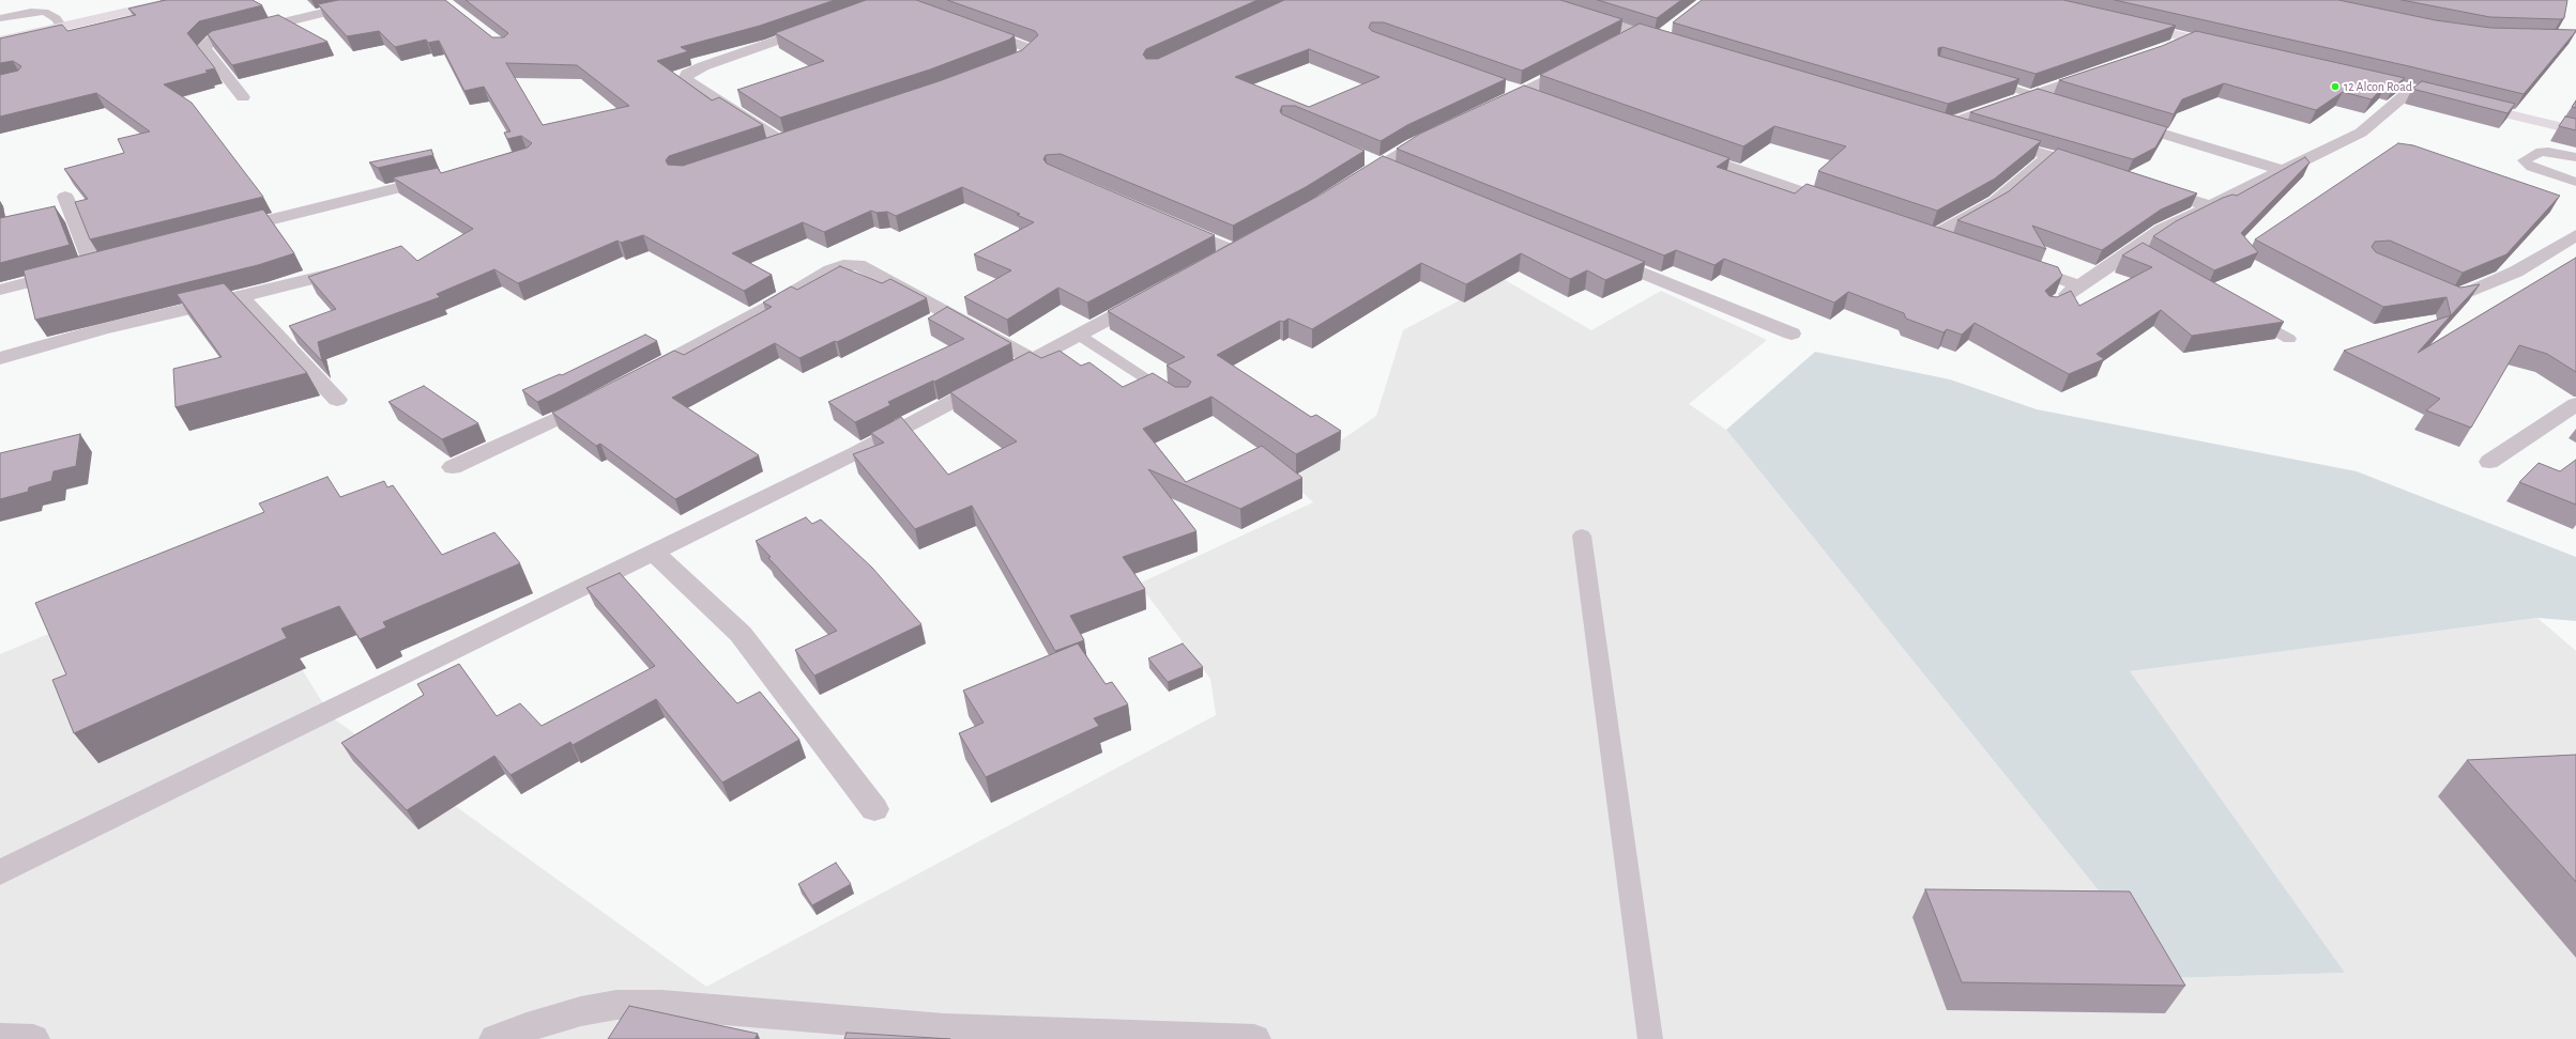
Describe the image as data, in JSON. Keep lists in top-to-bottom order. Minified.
{"places":["12 Alcon Road"]}
